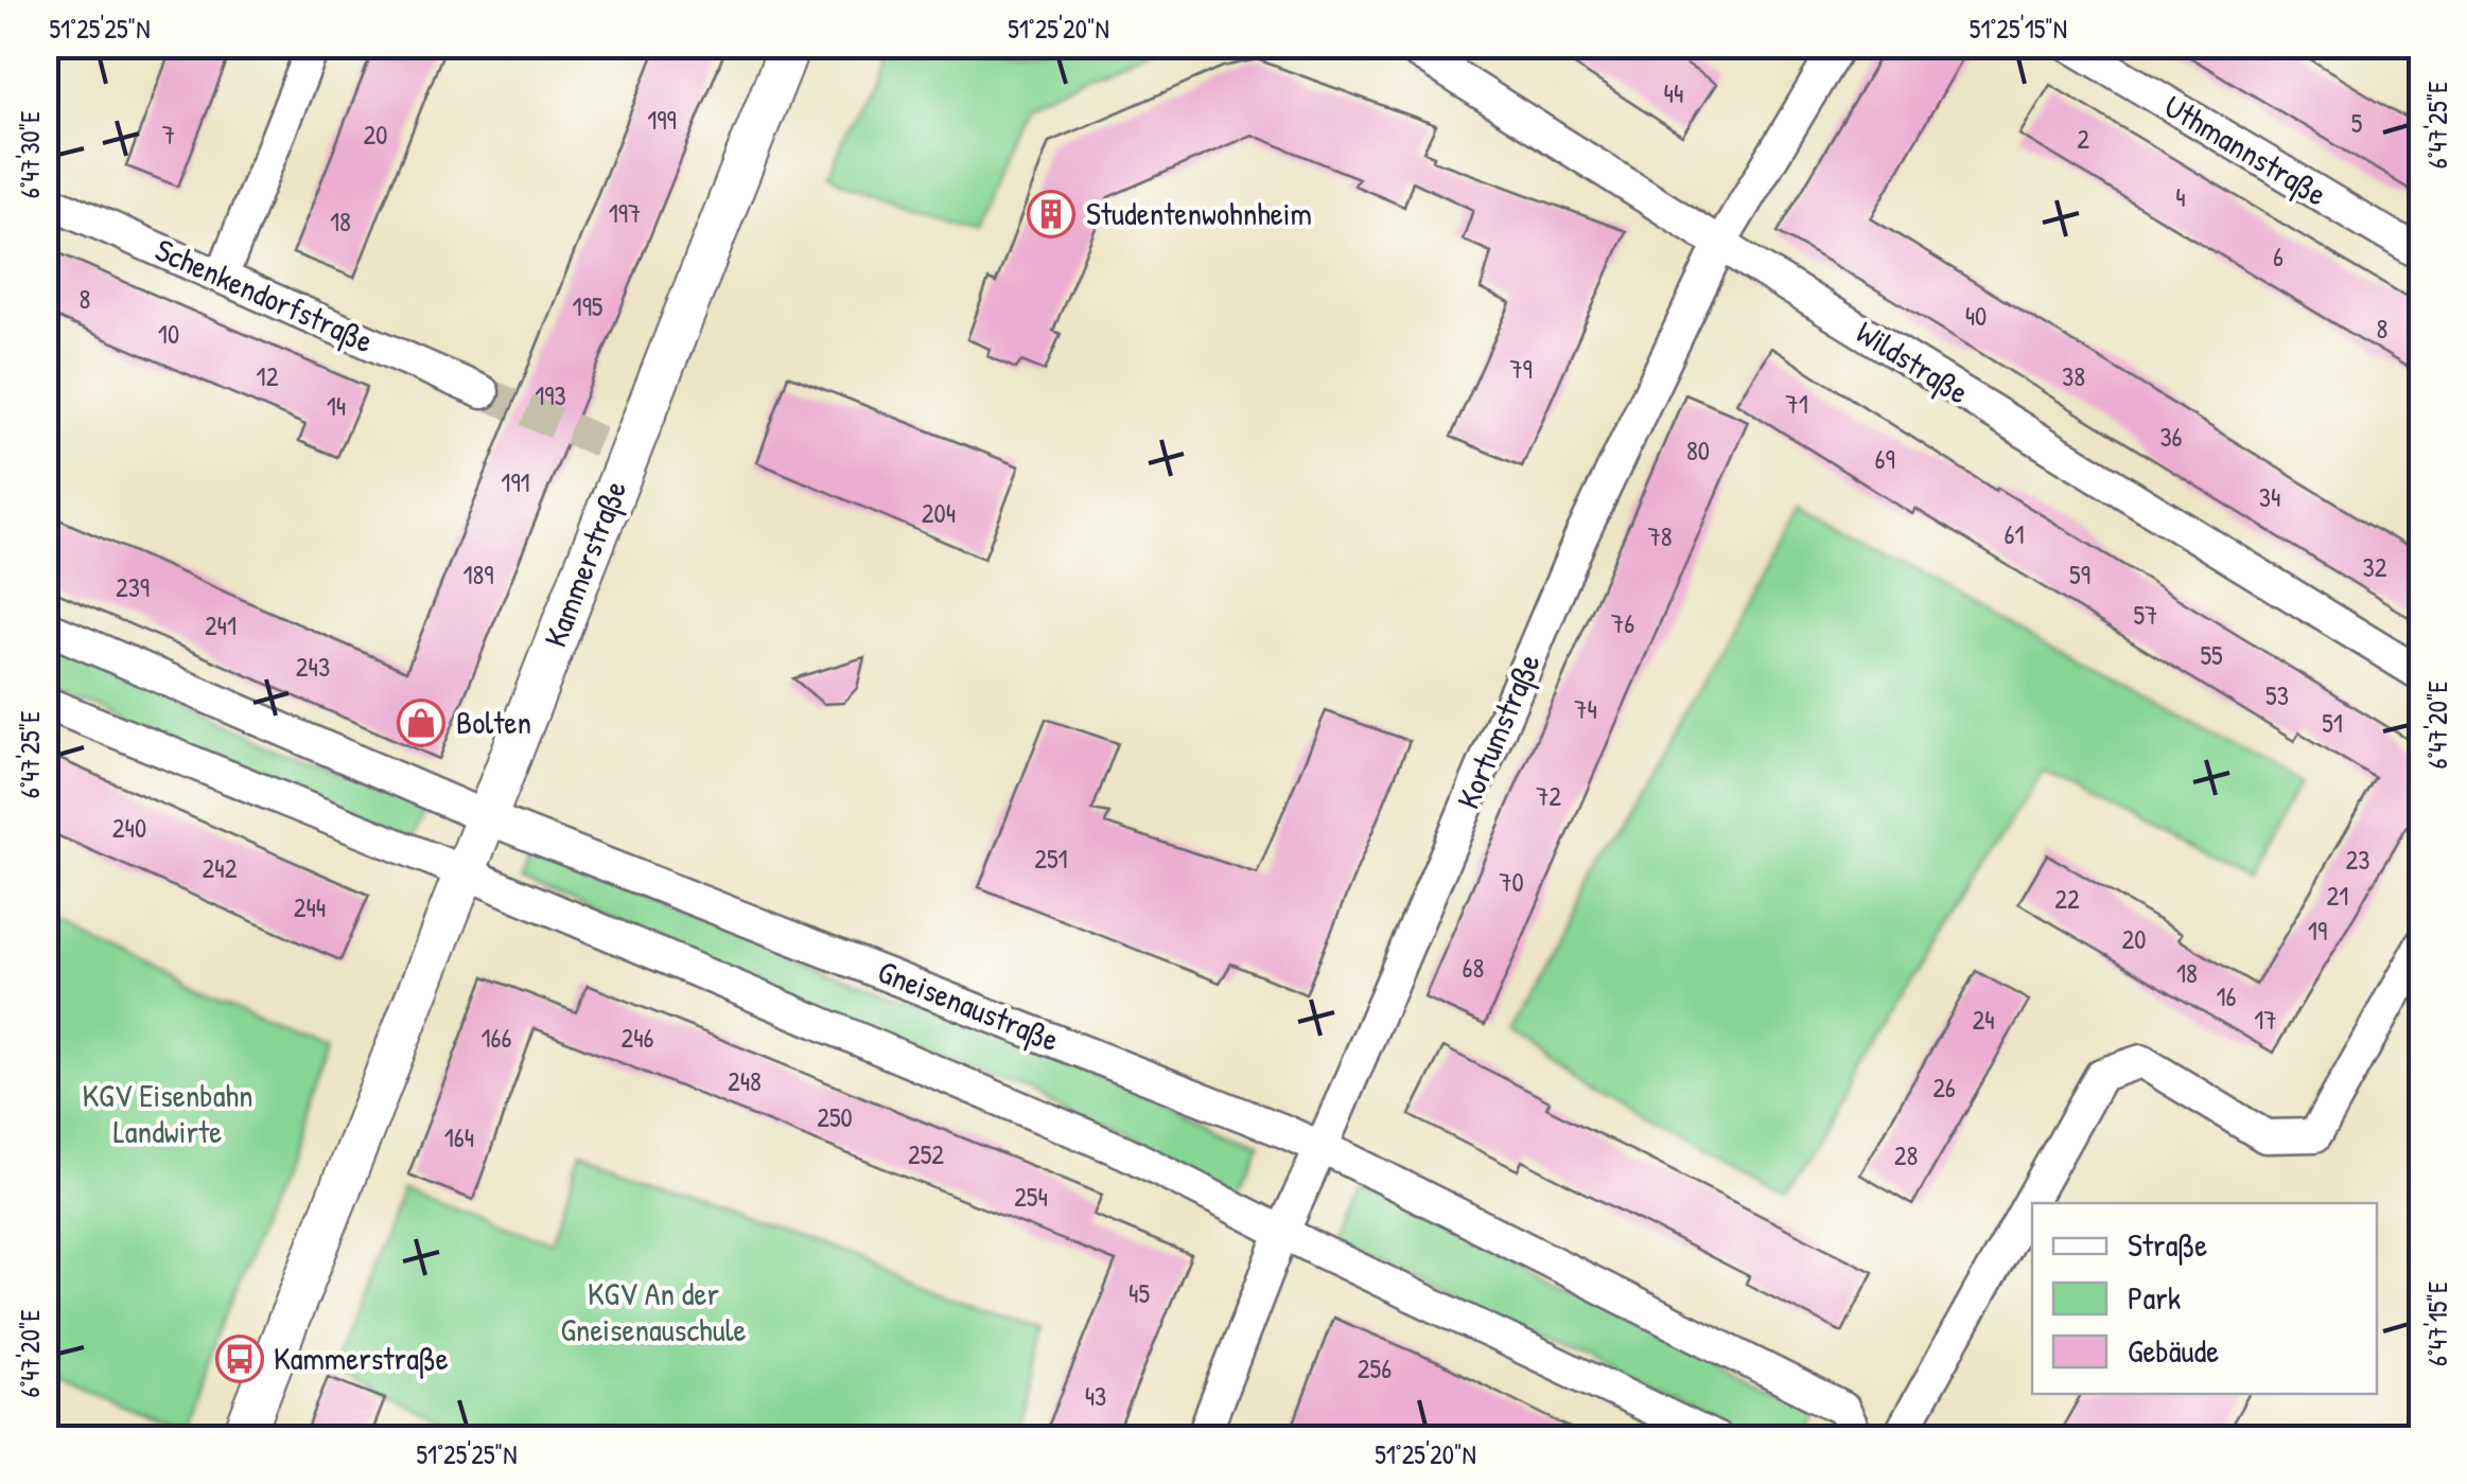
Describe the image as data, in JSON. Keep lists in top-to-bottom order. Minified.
{"streets":{"street":["Uthmannstraße","Schenkendorfstraße","Wildstraße","Kammerstraße","Kortumstraße","Gneisenaustraße"]},"crossings":[["Wildstraße","Kortumstraße"],["Kammerstraße","Gneisenaustraße"],["Kortumstraße","Gneisenaustraße"]],"parks":["KGV Eisenbahn Landwirte","KGV An der Gneisenauschule"],"places":{"building":["Studentenwohnheim"],"shop":["Bolten"],"bus stop":["Kammerstraße"]},"house_numbers":["44","199","5","7","20","2","4","197","18","6","8","195","40","8","10","79","12","38","193","71","14","36","80","69","191","34","204","61","78","32","189","59","239","57","76","241","55","243","53","74","51","72","240","251","23","242","70","21","22","244","19","20","68","18","16","24","17","166","246","248","26","250","164","252","28","254","45","256","43"],"legend":["Straße","Park","Gebäude"],"coordinates":["51°25'25\"N","51°25'20\"N","51°25'15\"N","6°47'25\"E","6°47'30\"E","6°47'20\"E","6°47'15\"E"]}
